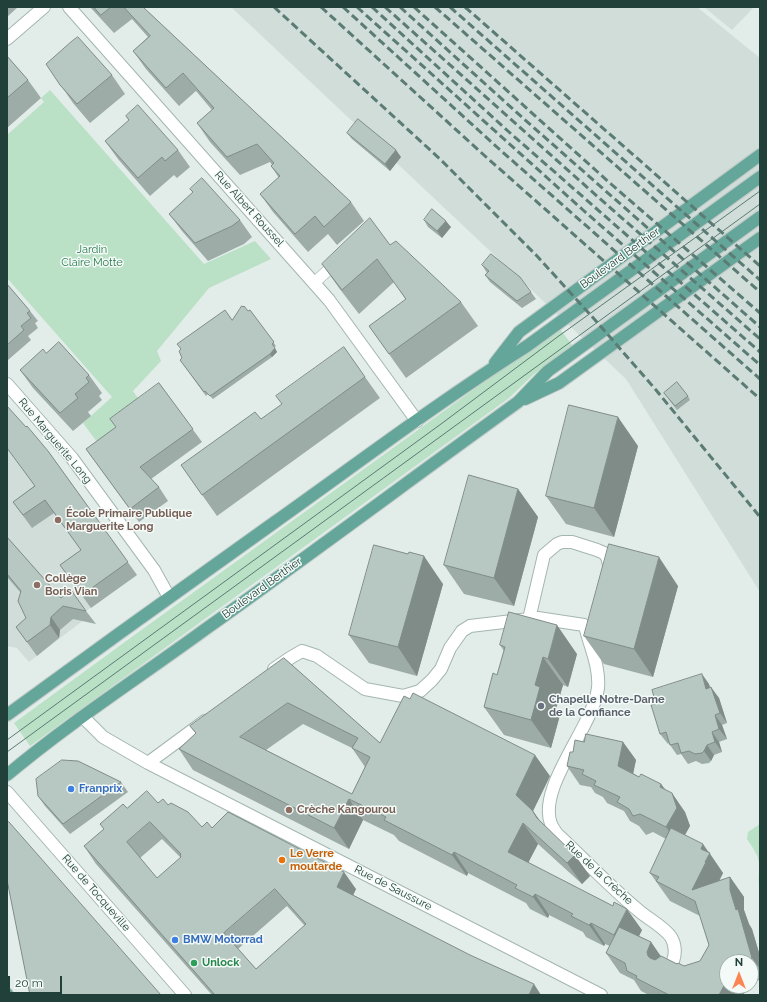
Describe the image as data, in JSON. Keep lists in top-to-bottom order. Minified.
{"streets":{"main road":["Boulevard Berthier"],"street":["Rue Albert Roussel","Rue Marguerite Long","Rue de la Crèche","Rue de Saussure","Rue de Tocqueville"]},"crossings":[["Rue Albert Roussel","Boulevard Berthier"],["Boulevard Berthier","Rue Marguerite Long"],["Boulevard Berthier","Rue de Saussure"]],"parks":["Jardin Claire Motte"],"places":["École Primaire Publique Marguerite Long","Collège Boris Vian","Chapelle Notre-Dame de la Confiance","Franprix","Crèche Kangourou","Le Verre moutarde","BMW Motorrad","Unlock"],"scale_bar":"20 m","north":"top"}
